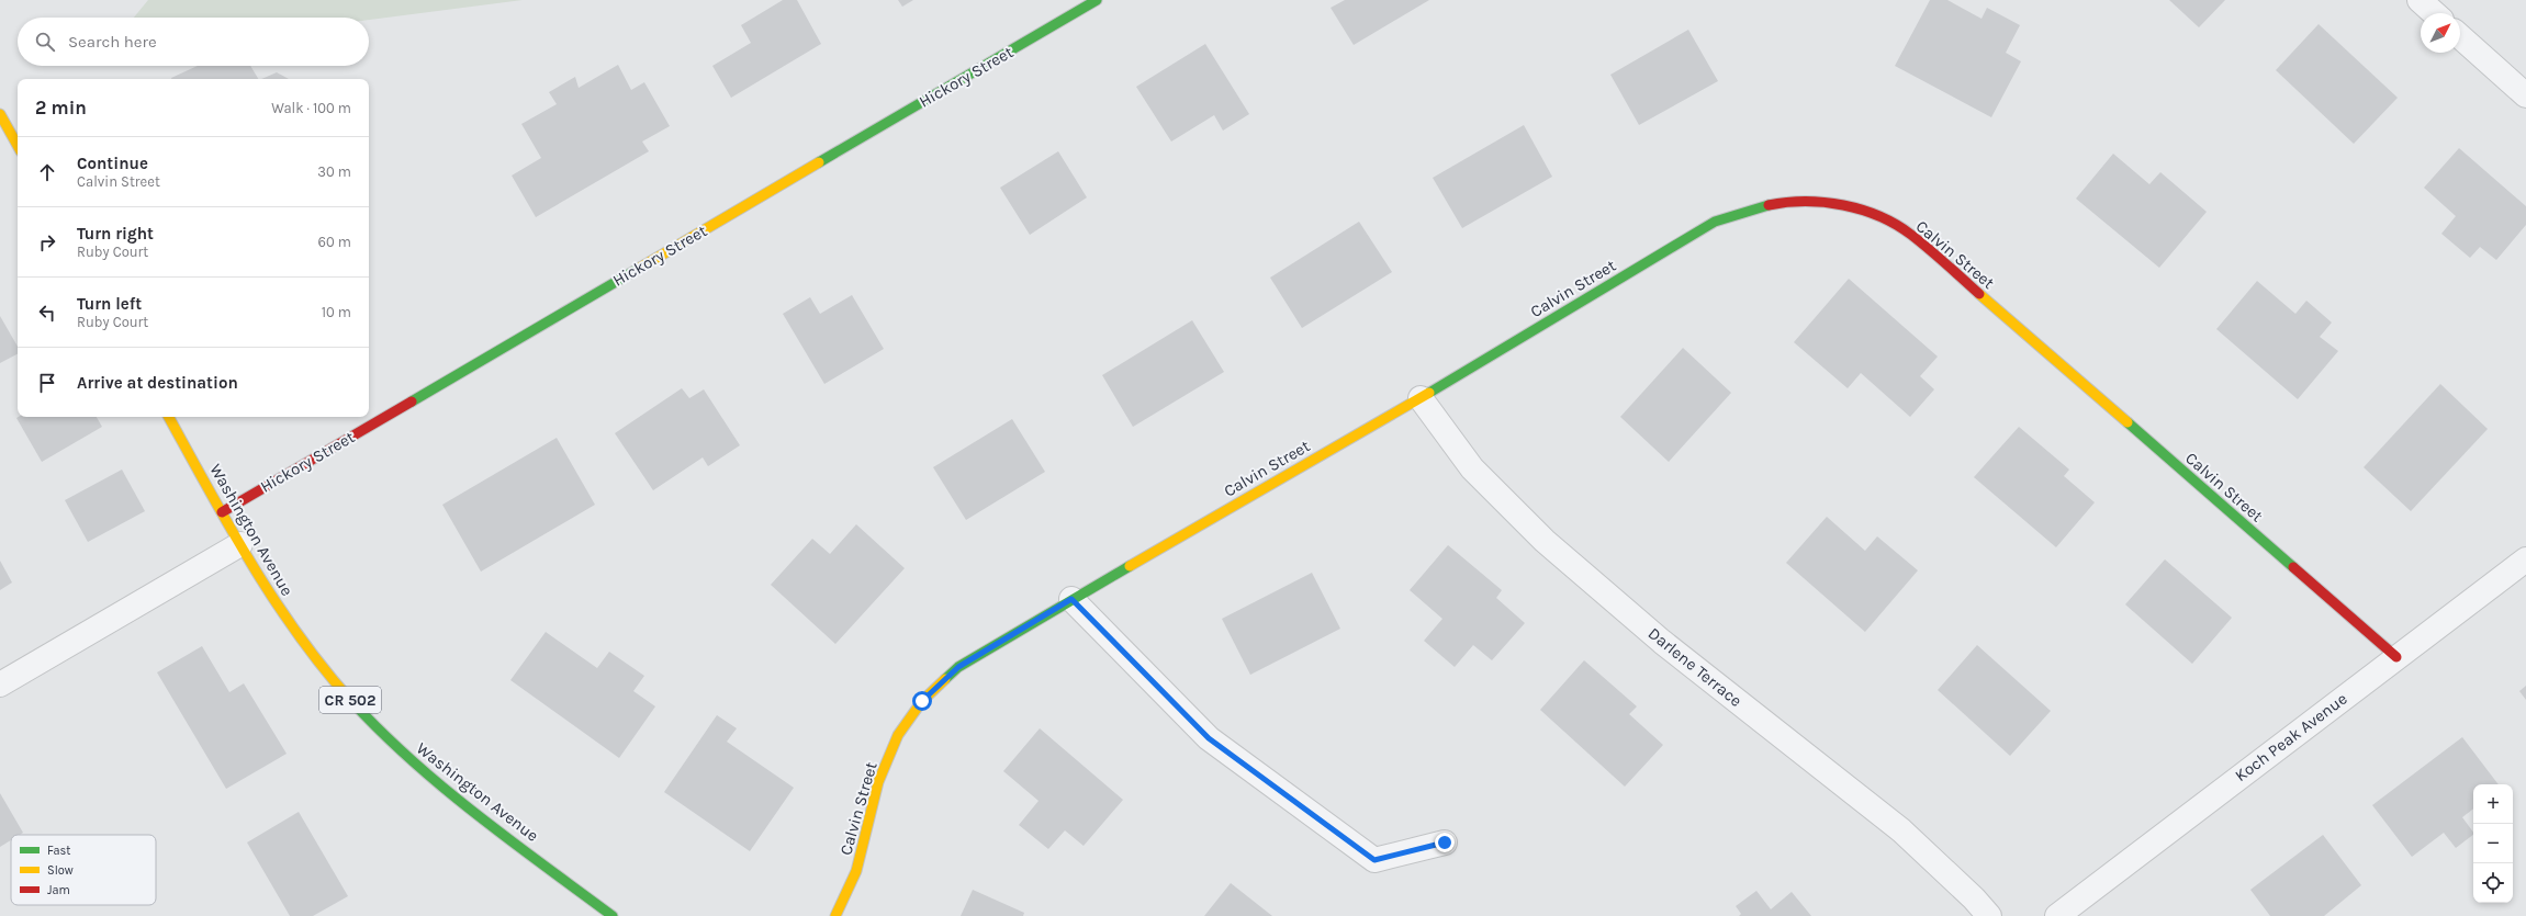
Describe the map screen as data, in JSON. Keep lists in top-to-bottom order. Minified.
{"streets":{"street":["Hickory Street","Calvin Street","Washington Avenue","Darlene Terrace","CR 502","Koch Peak Avenue"]},"crossings":[["Hickory Street","Washington Avenue"],["Calvin Street","Darlene Terrace"],["Calvin Street","Koch Peak Avenue"]],"legend":["Fast","Slow","Jam"],"north":"top right","page":{"search":"Search here","heading":["2 min","Walk · 100 m"],"list":[["Continue","Calvin Street","30 m"],["Turn right","Ruby Court","60 m"],["Turn left","Ruby Court","10 m"],"Arrive at destination"],"map_buttons":["+","−"]}}
